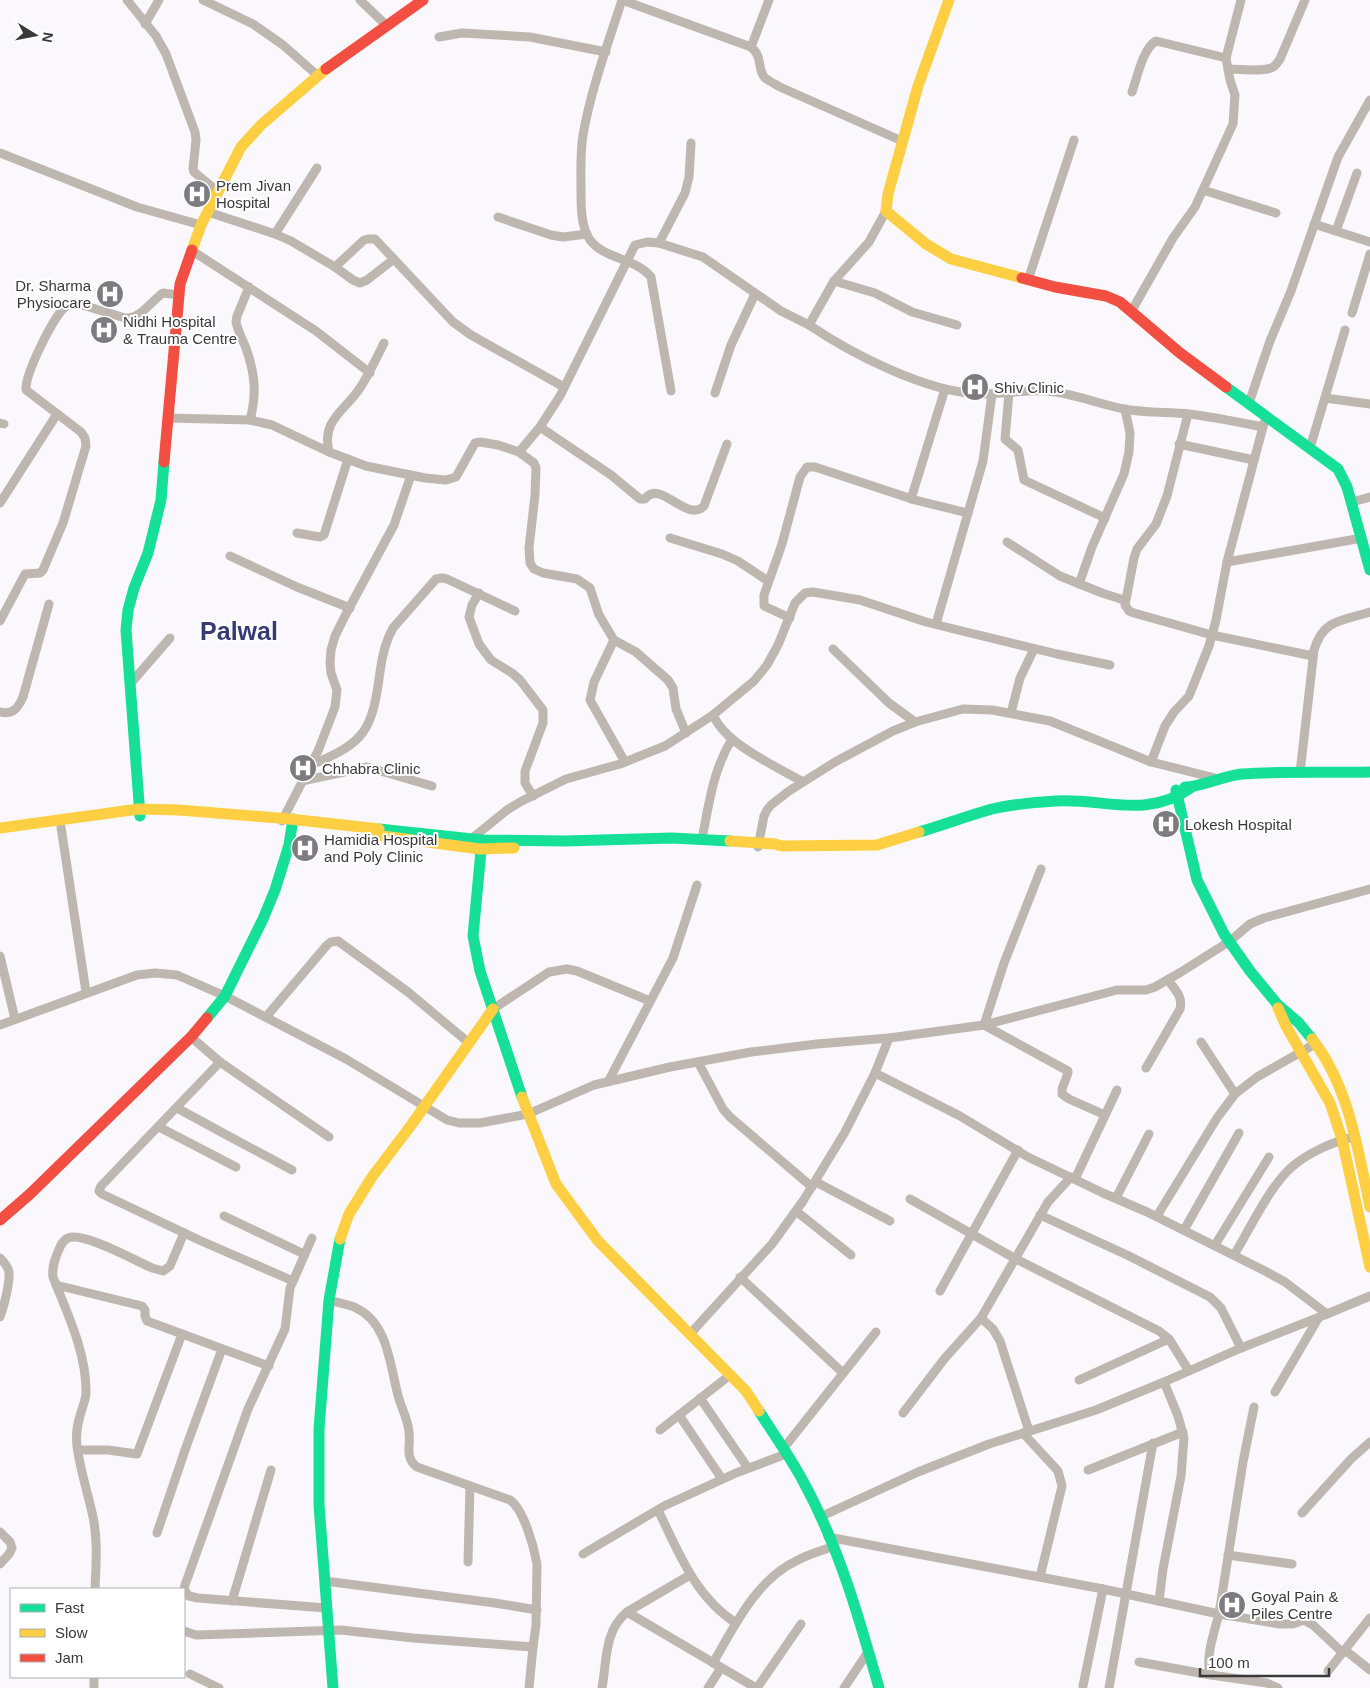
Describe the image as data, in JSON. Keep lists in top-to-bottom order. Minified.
{"districts":["Palwal"],"places":{"hospital":["Prem Jivan Hospital","Dr. Sharma Physiocare","Nidhi Hospital & Trauma Centre","Shiv Clinic","Chhabra Clinic","Lokesh Hospital","Hamidia Hospital and Poly Clinic","Goyal Pain & Piles Centre"]},"legend":["Fast","Slow","Jam"],"scale_bar":"100 m","north":"right"}
